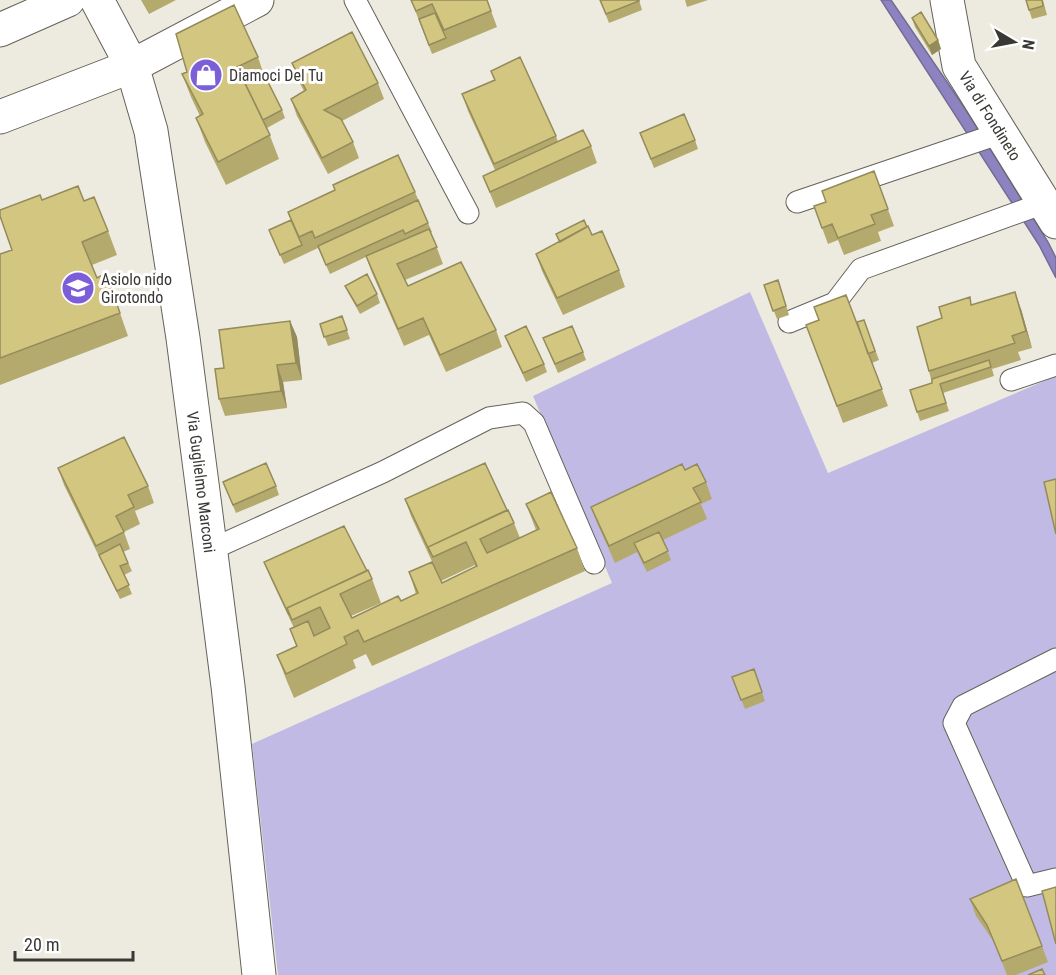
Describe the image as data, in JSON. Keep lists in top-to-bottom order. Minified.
{"streets":{"street":["Via di Fondineto","Via Guglielmo Marconi"]},"places":{"shop":["Diamoci Del Tu"],"school or university":["Asiolo nido Girotondo"]},"scale_bar":"20 m","north":"right"}
